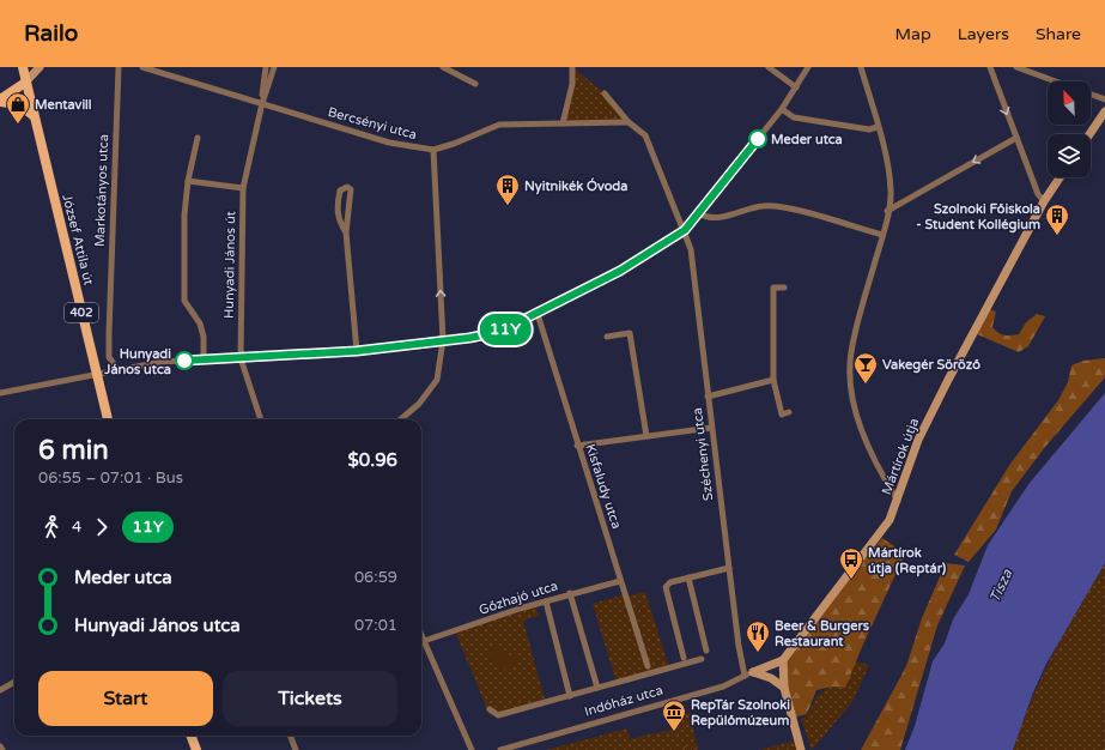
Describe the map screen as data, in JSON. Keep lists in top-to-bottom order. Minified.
{"streets":{"main road":["József Attila út","402"],"street":["Bercsényi utca","Markotányos utca","Hunyadi János út","Széchenyi utca","Mártírok útja","Kisfaludy utca","Gőzhajó utca","Indóház utca"]},"crossings":[["Bercsényi utca","Hunyadi János út"],["Széchenyi utca","Indóház utca"],["Kisfaludy utca","Gőzhajó utca"]],"water":["Tisza"],"places":{"shop":["Mentavill"],"other":["Meder utca","Hunyadi János utca"],"building":["Nyitnikék Óvoda","Szolnoki Főiskola - Student Kollégium"],"bar":["Vakegér Söröző"],"bus stop":["Mártírok útja (Reptár)"],"restaurant":["Beer & Burgers Restaurant"],"museum":["RepTár Szolnoki Repülőmúzeum"]},"lines":["bus line 11Y"],"north":"top left","page":{"header":"Railo","nav":["Map","Layers","Share"],"on_map":"11Y","heading":["6 min","06:55 – 07:01 · Bus","$0.96"],"legs":["4","11Y"],"list":[{"name":"Meder utca","value":"06:59"},{"name":"Hunyadi János utca","value":"07:01"}],"buttons":["Start","Tickets"]}}
